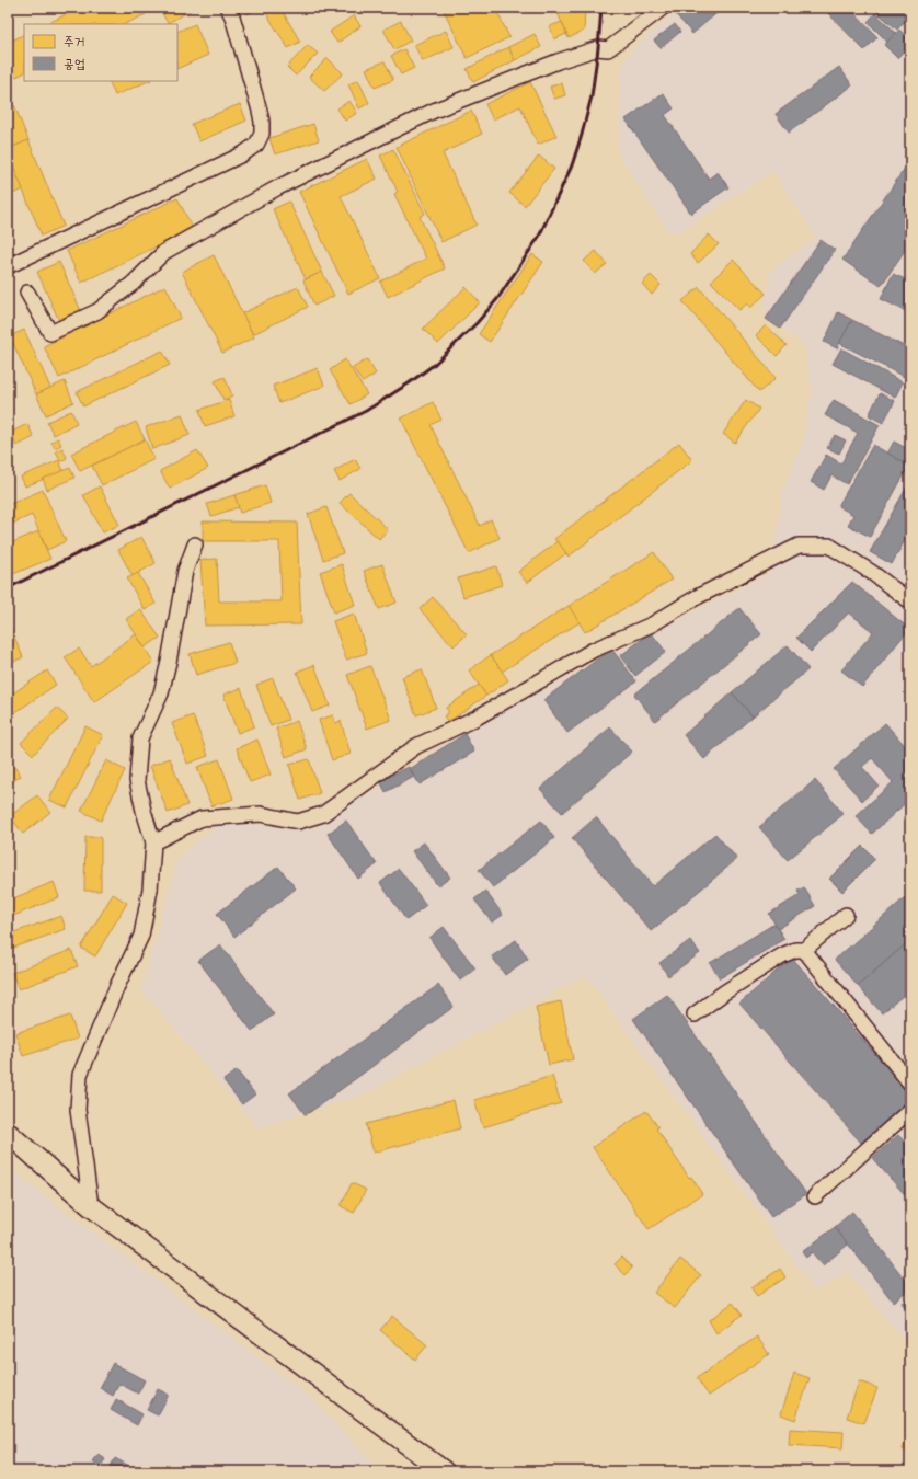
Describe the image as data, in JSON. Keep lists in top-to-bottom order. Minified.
{"legend":["주거","공업"]}
